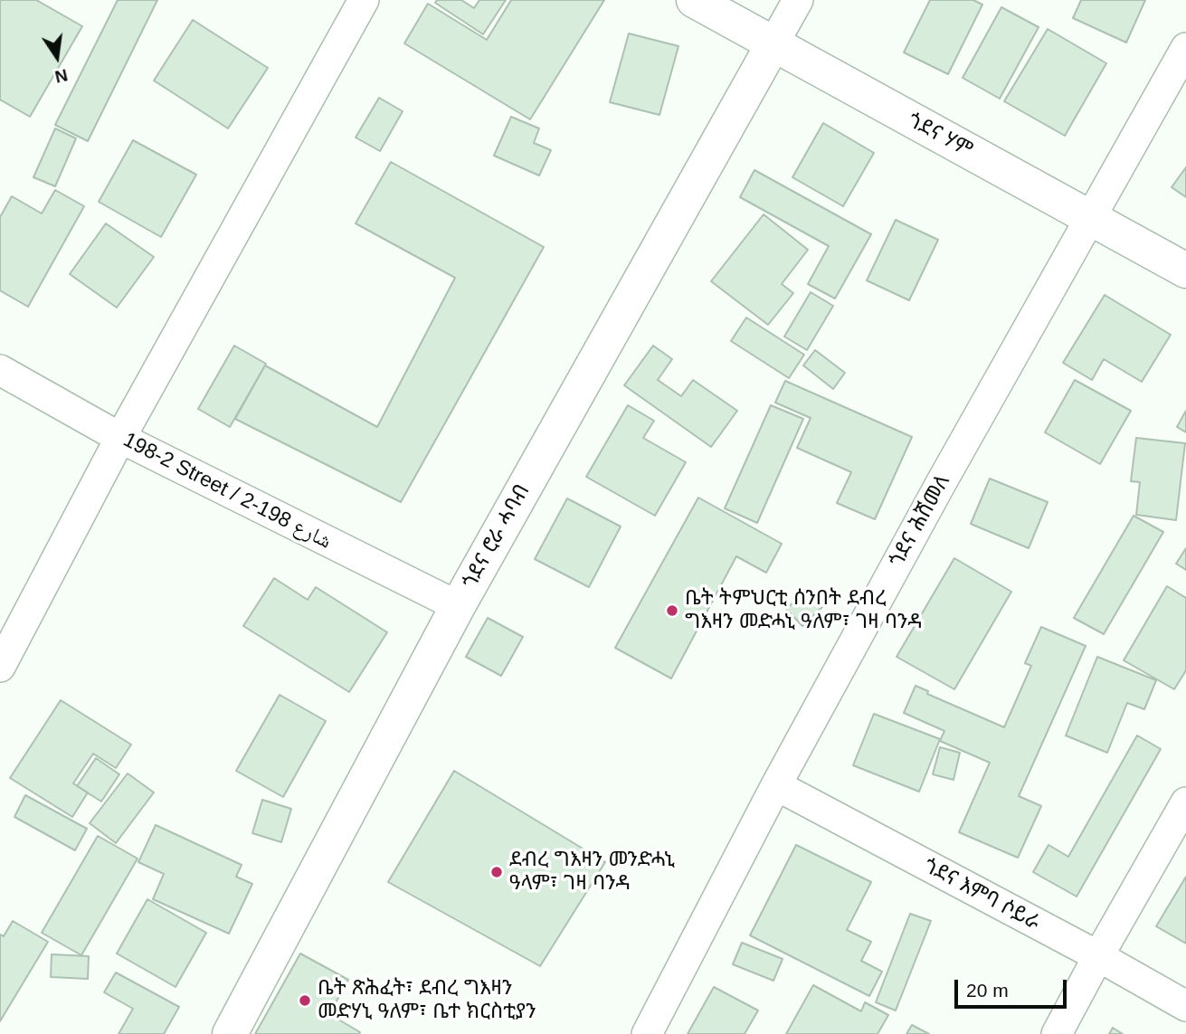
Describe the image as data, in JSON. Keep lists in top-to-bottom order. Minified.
{"streets":{"street":["ጎደና ሃም","198-2 Street / شارع 198-2","ጎደና ሕሽመለ","ጎደና ሮራ ሓባብ","ጎደና እምባ ሶይራ"]},"crossings":[["ጎደና ሃም","ጎደና ሕሽመለ"],["ጎደና ሃም","ጎደና ሮራ ሓባብ"],["198-2 Street / شارع 198-2","ጎደና ሮራ ሓባብ"],["ጎደና ሕሽመለ","ጎደና እምባ ሶይራ"]],"places":["ቤት ትምህርቲ ሰንበት ደብረ ግእዛን መድሓኒ ዓለም፣ ገዛ ባንዳ","ደብረ ግእዛን መንድሓኒ ዓላም፣ ገዛ ባንዳ","ቤት ጽሕፈት፣ ደብረ ግእዛን መድሃኒ ዓለም፣ ቤተ ክርስቲያን"],"scale_bar":"20 m","north":"bottom"}
